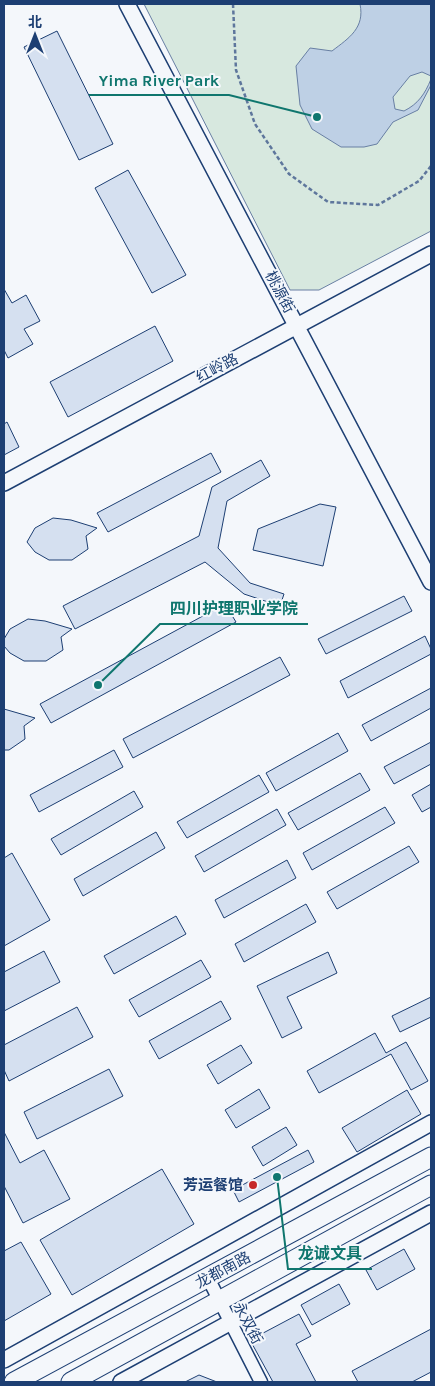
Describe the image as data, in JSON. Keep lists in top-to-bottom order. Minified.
{"streets":{"main road":["龙都南路"],"street":["桃源街","红岭路","永双街"]},"crossings":[["桃源街","红岭路"],["龙都南路","永双街"]],"places":["Yima River Park","四川护理职业学院","龙诚文具","芳运餐馆"],"north":"top"}
